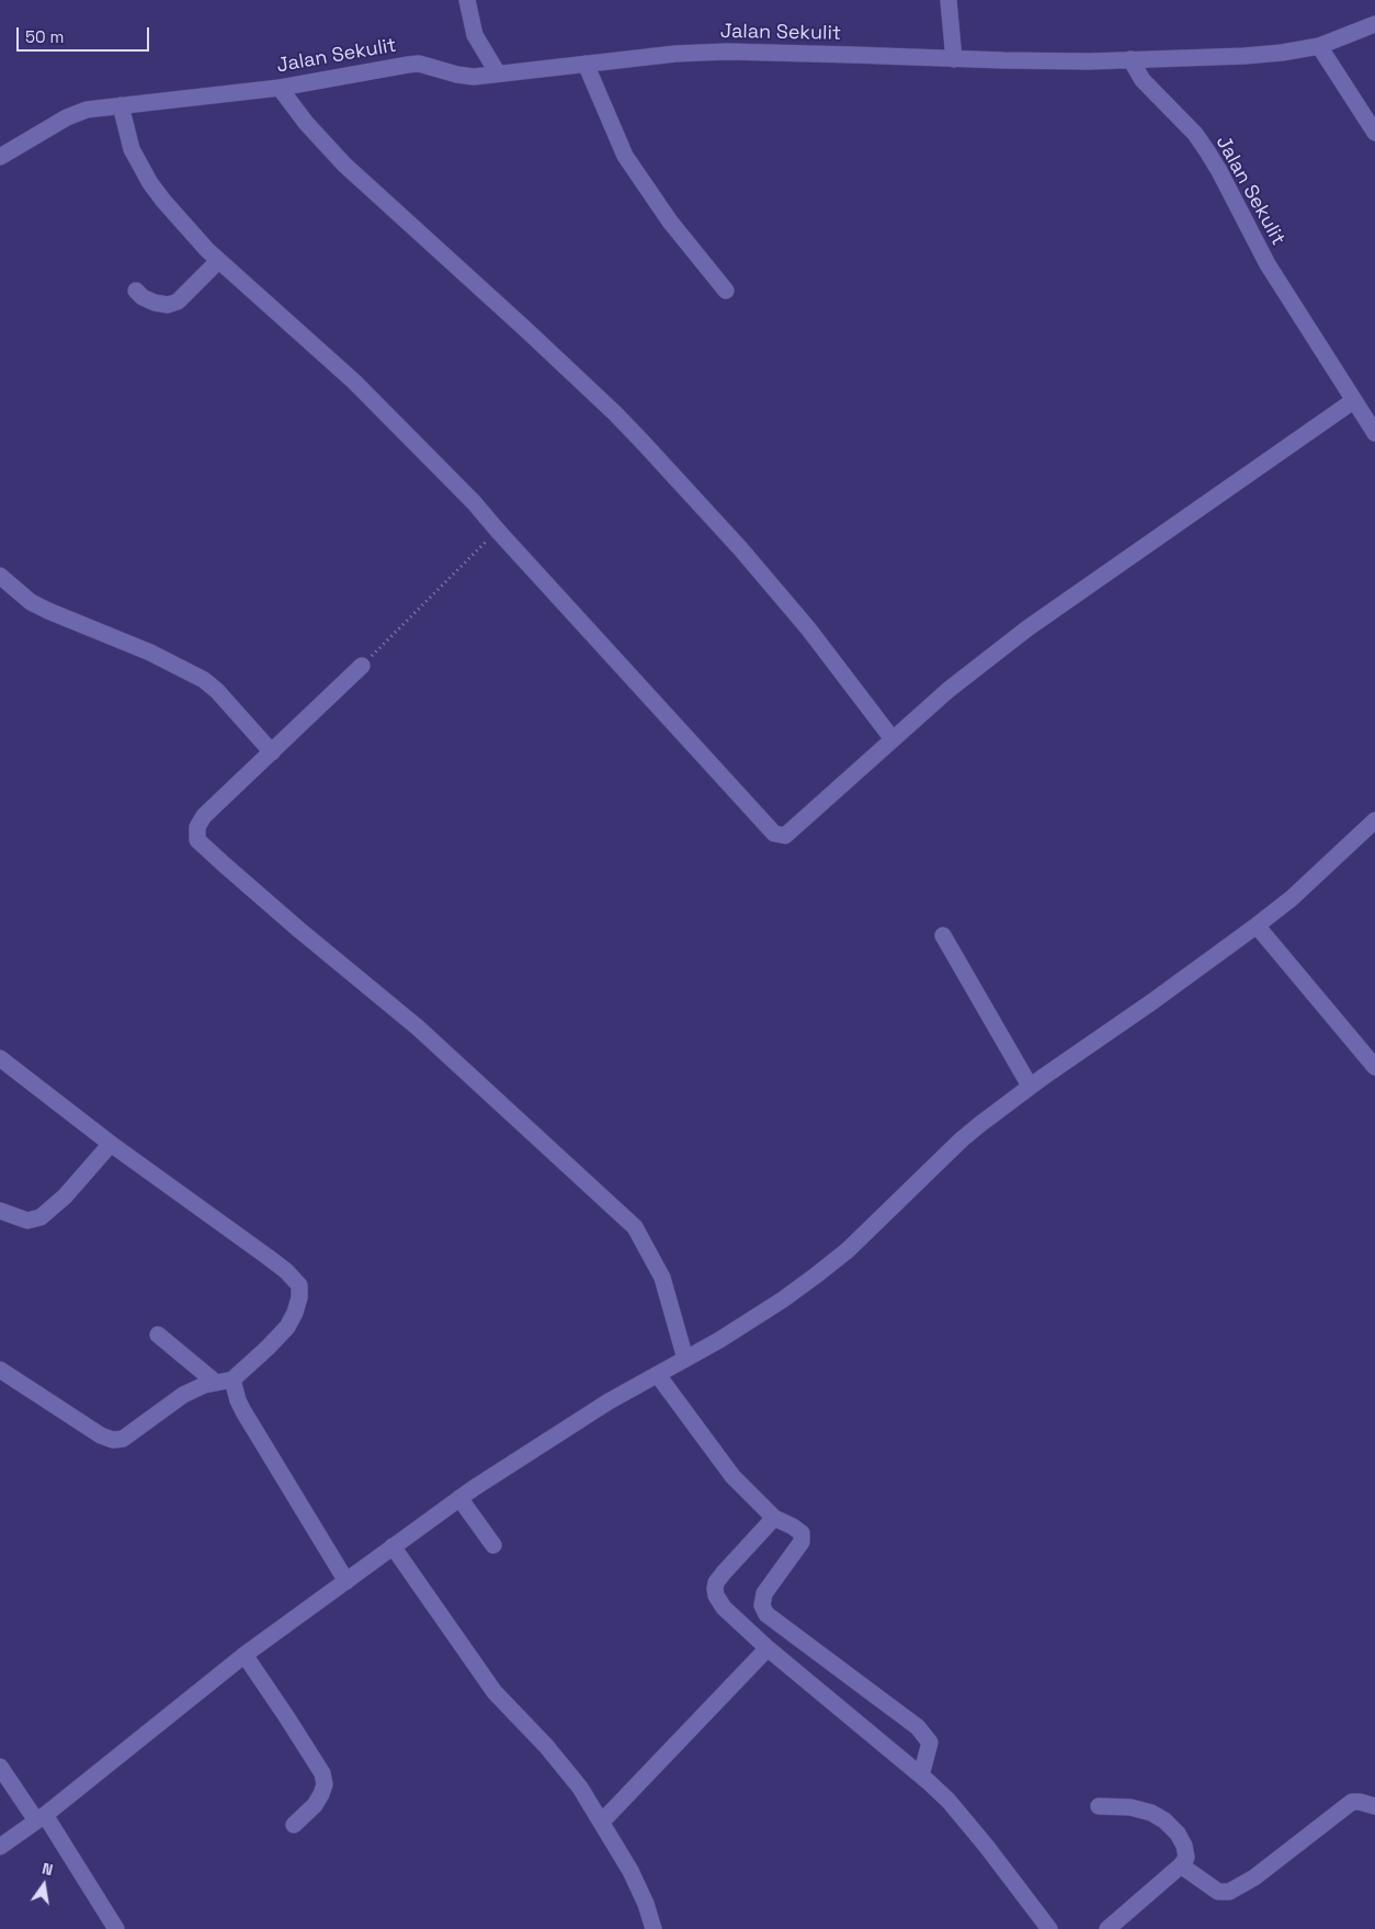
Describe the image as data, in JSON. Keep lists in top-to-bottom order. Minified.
{"streets":{"street":["Jalan Sekulit"]},"scale_bar":"50 m","north":"top"}
